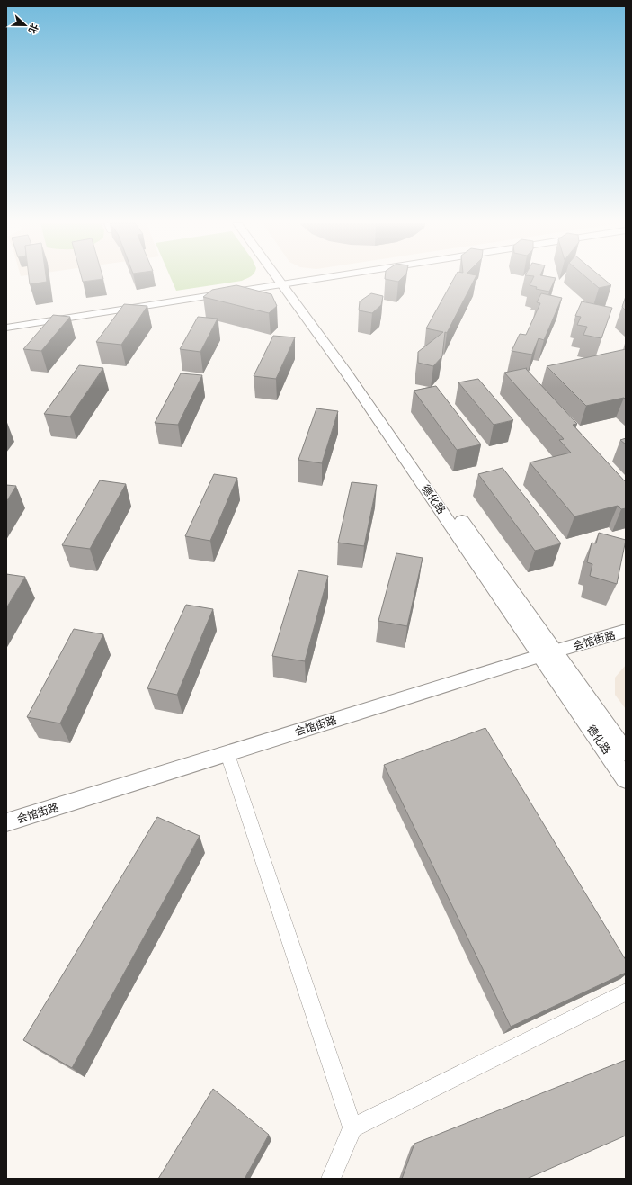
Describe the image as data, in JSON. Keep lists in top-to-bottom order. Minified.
{"streets":{"main road":["德化路"],"street":["会馆街路"]},"crossings":[["德化路","会馆街路"]],"north":"right"}
